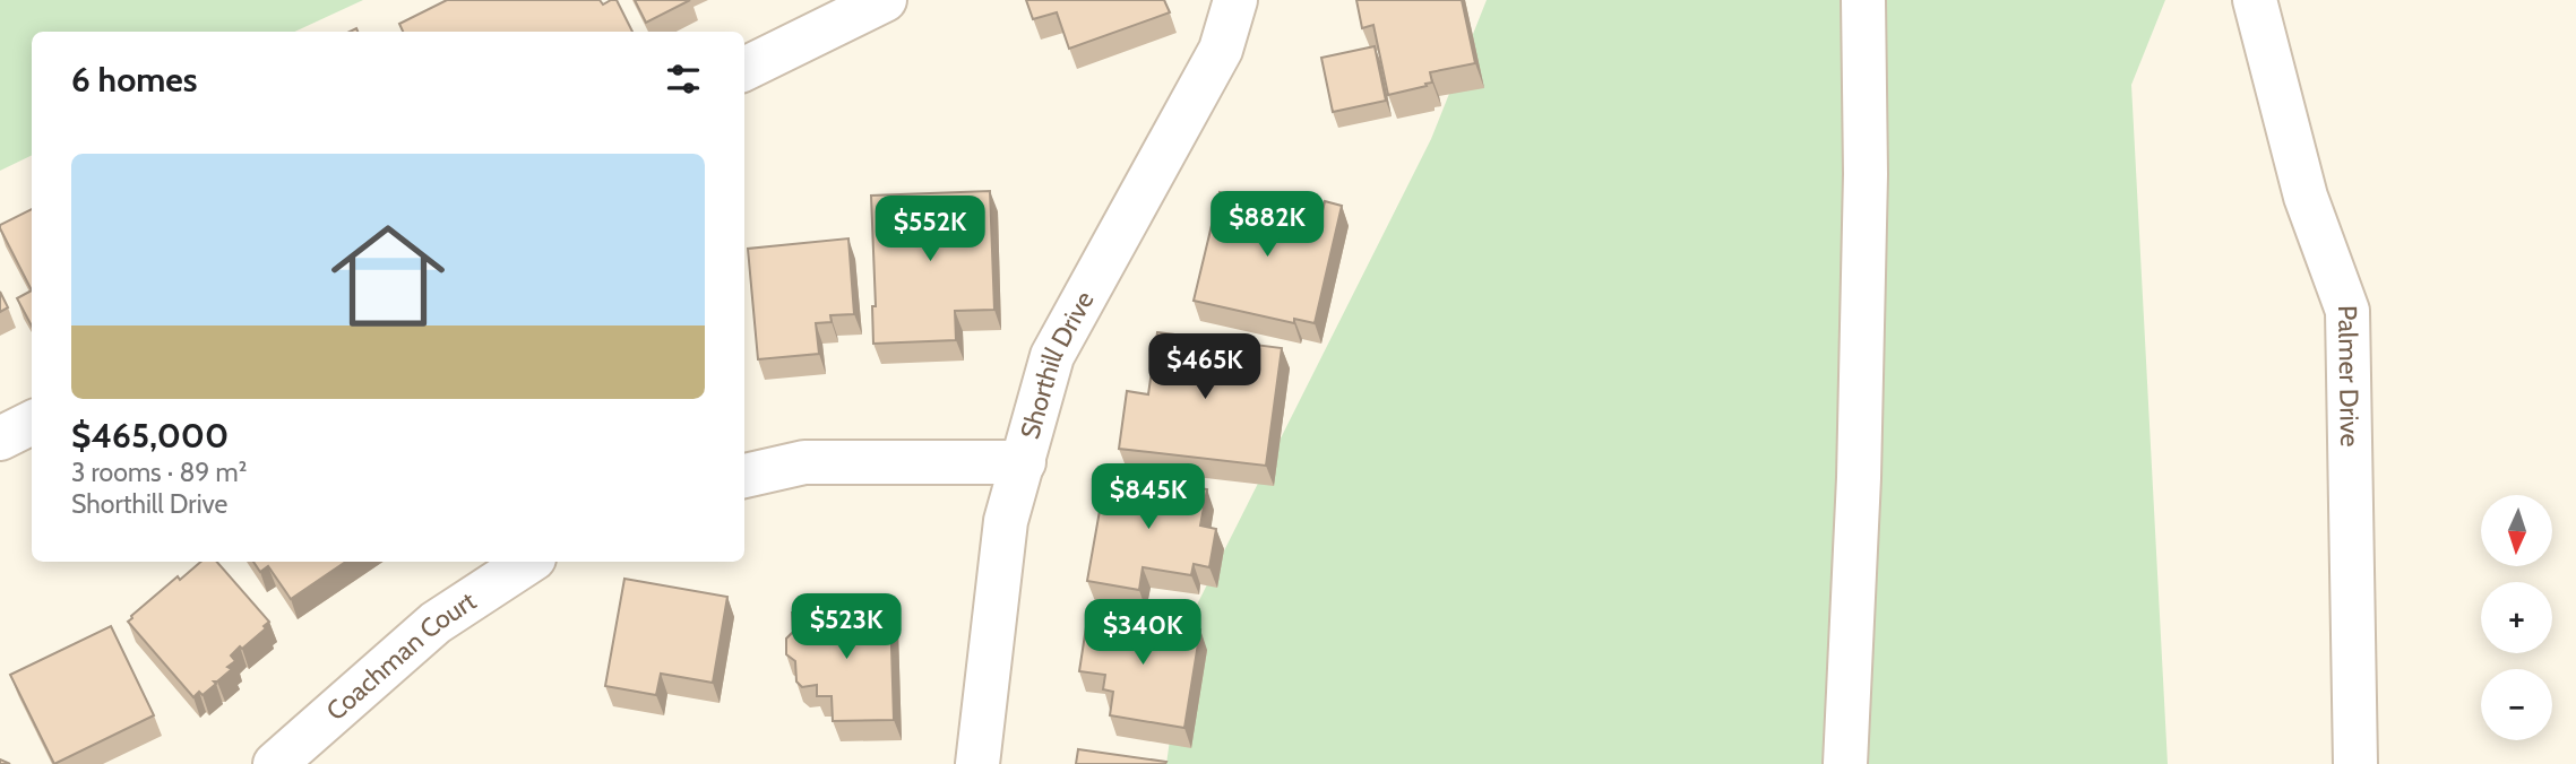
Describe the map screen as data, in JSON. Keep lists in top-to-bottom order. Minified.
{"streets":{"street":["Shorthill Drive","Palmer Drive","Coachman Court"]},"north":"bottom","page":{"heading":"6 homes","list":[{"name":"$465,000","note":"3 rooms · 89 m² · Shorthill Drive"}],"price":["$882K","$552K","$465K","$845K","$523K","$340K"],"map_buttons":["+","−"]}}
